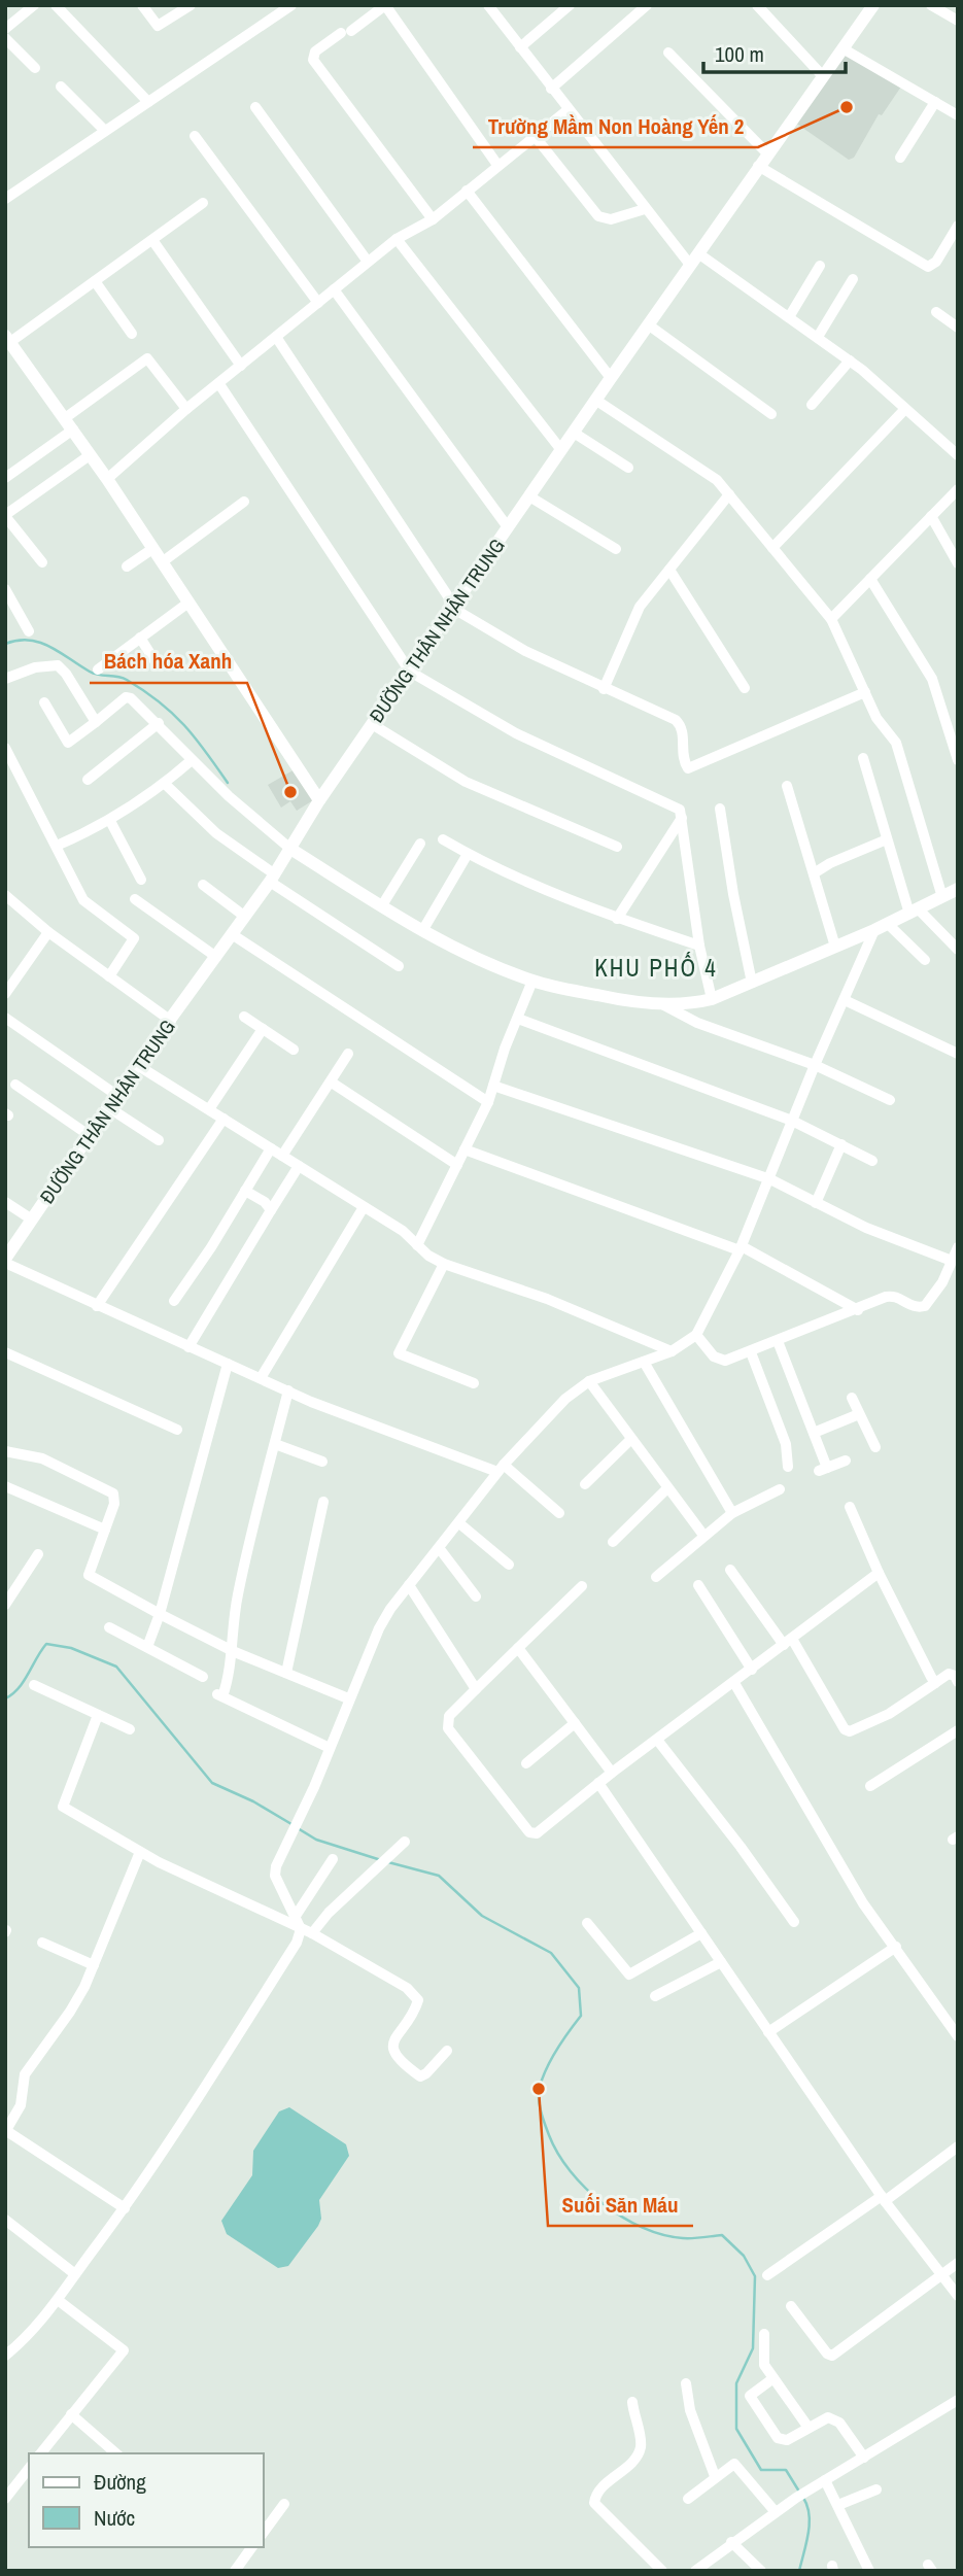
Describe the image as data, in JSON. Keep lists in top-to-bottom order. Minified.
{"streets":{"street":["ĐƯỜNG THÂN NHÂN TRUNG"]},"districts":["KHU PHỐ 4"],"places":["Trường Mầm Non Hoàng Yến 2","Bách hóa Xanh","Suối Săn Máu"],"legend":["Đường","Nước"],"scale_bar":"100 m"}
